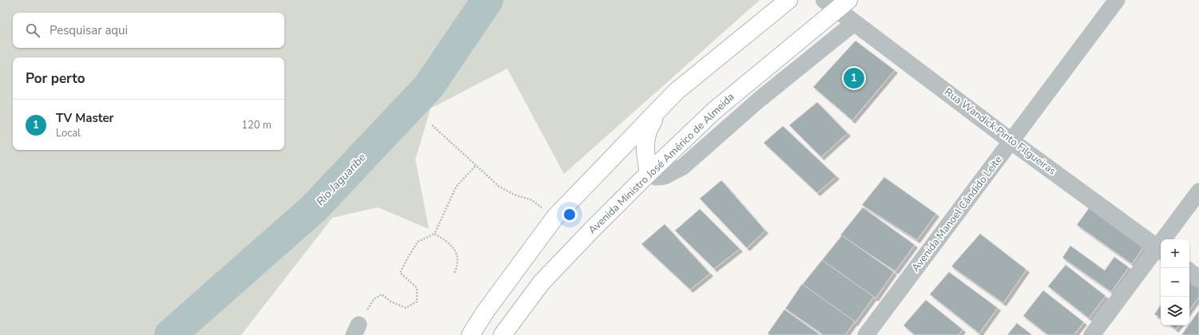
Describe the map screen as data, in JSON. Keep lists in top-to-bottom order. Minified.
{"streets":{"main road":["Avenida Ministro José Américo de Almeida"],"street":["Rua Wandick Pinto Filgueiras","Avenida Manoel Cândido Leite"]},"crossings":[["Rua Wandick Pinto Filgueiras","Avenida Ministro José Américo de Almeida"],["Rua Wandick Pinto Filgueiras","Avenida Manoel Cândido Leite"]],"water":["Rio Jaguaribe"],"page":{"search":"Pesquisar aqui","heading":"Por perto","pins":"1","list":[{"mark":"1","name":"TV Master","note":"Local","value":"120 m"}],"map_buttons":["+","−"]}}
